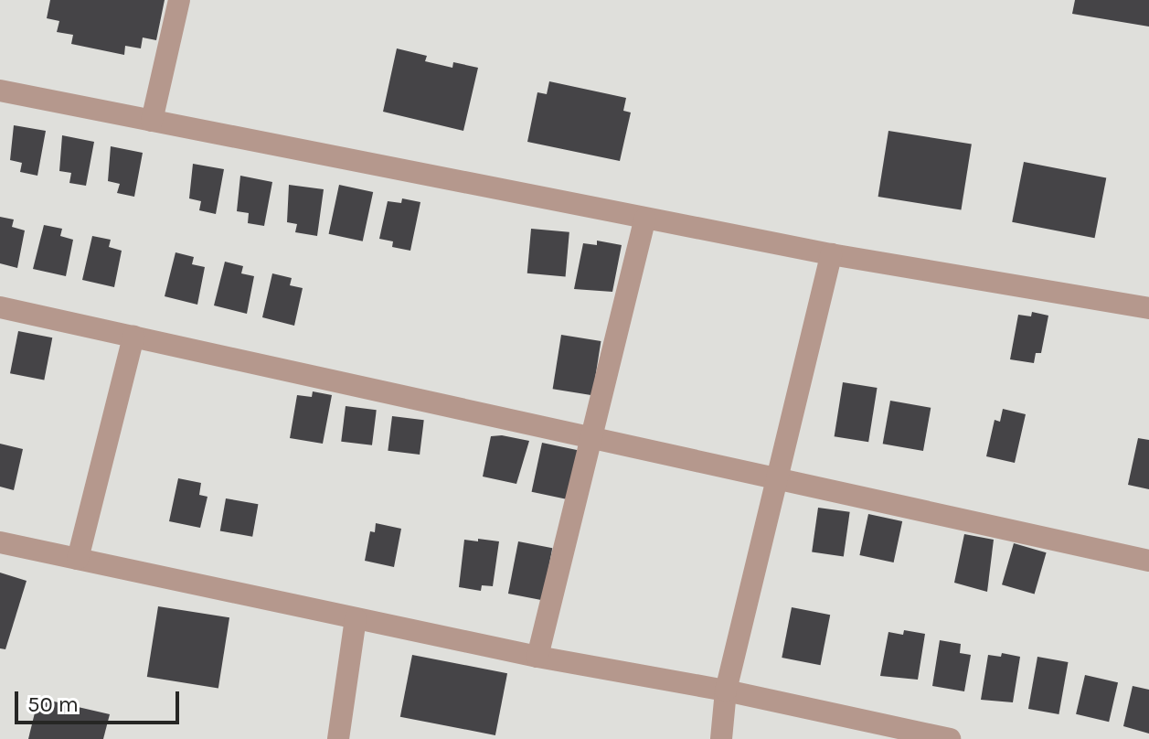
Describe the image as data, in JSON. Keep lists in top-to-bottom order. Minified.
{"scale_bar":"50 m"}
